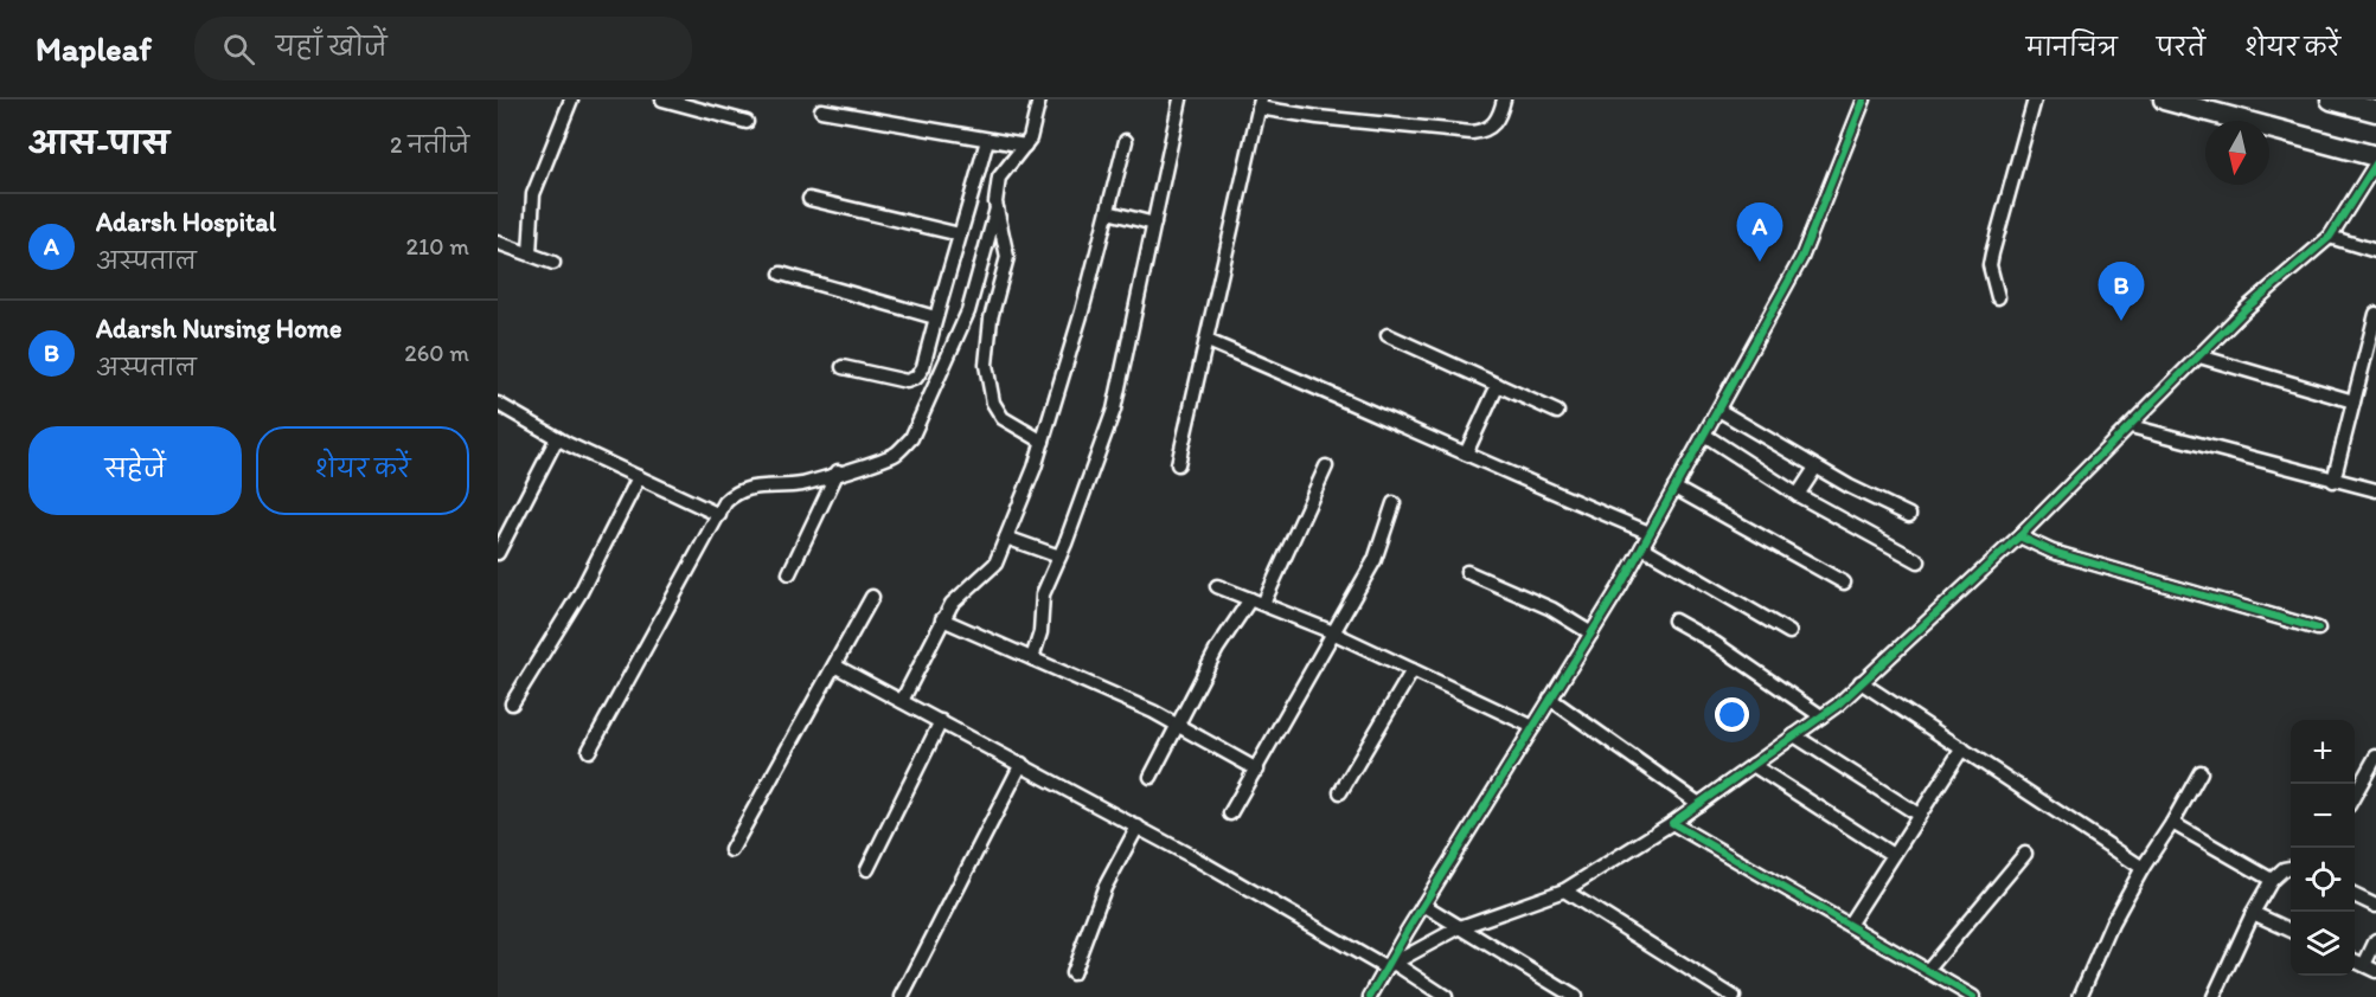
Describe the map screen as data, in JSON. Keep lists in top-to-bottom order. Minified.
{"north":"bottom","page":{"header":"Mapleaf","search":"यहाँ खोजें","nav":["मानचित्र","परतें","शेयर करें"],"heading":["आस-पास","2 नतीजे"],"list":[{"mark":"A","name":"Adarsh Hospital","note":"अस्पताल","value":"210 m"},{"mark":"B","name":"Adarsh Nursing Home","note":"अस्पताल","value":"260 m"}],"pins":["A","B"],"buttons":["सहेजें","शेयर करें"],"map_buttons":["+","−"]}}
